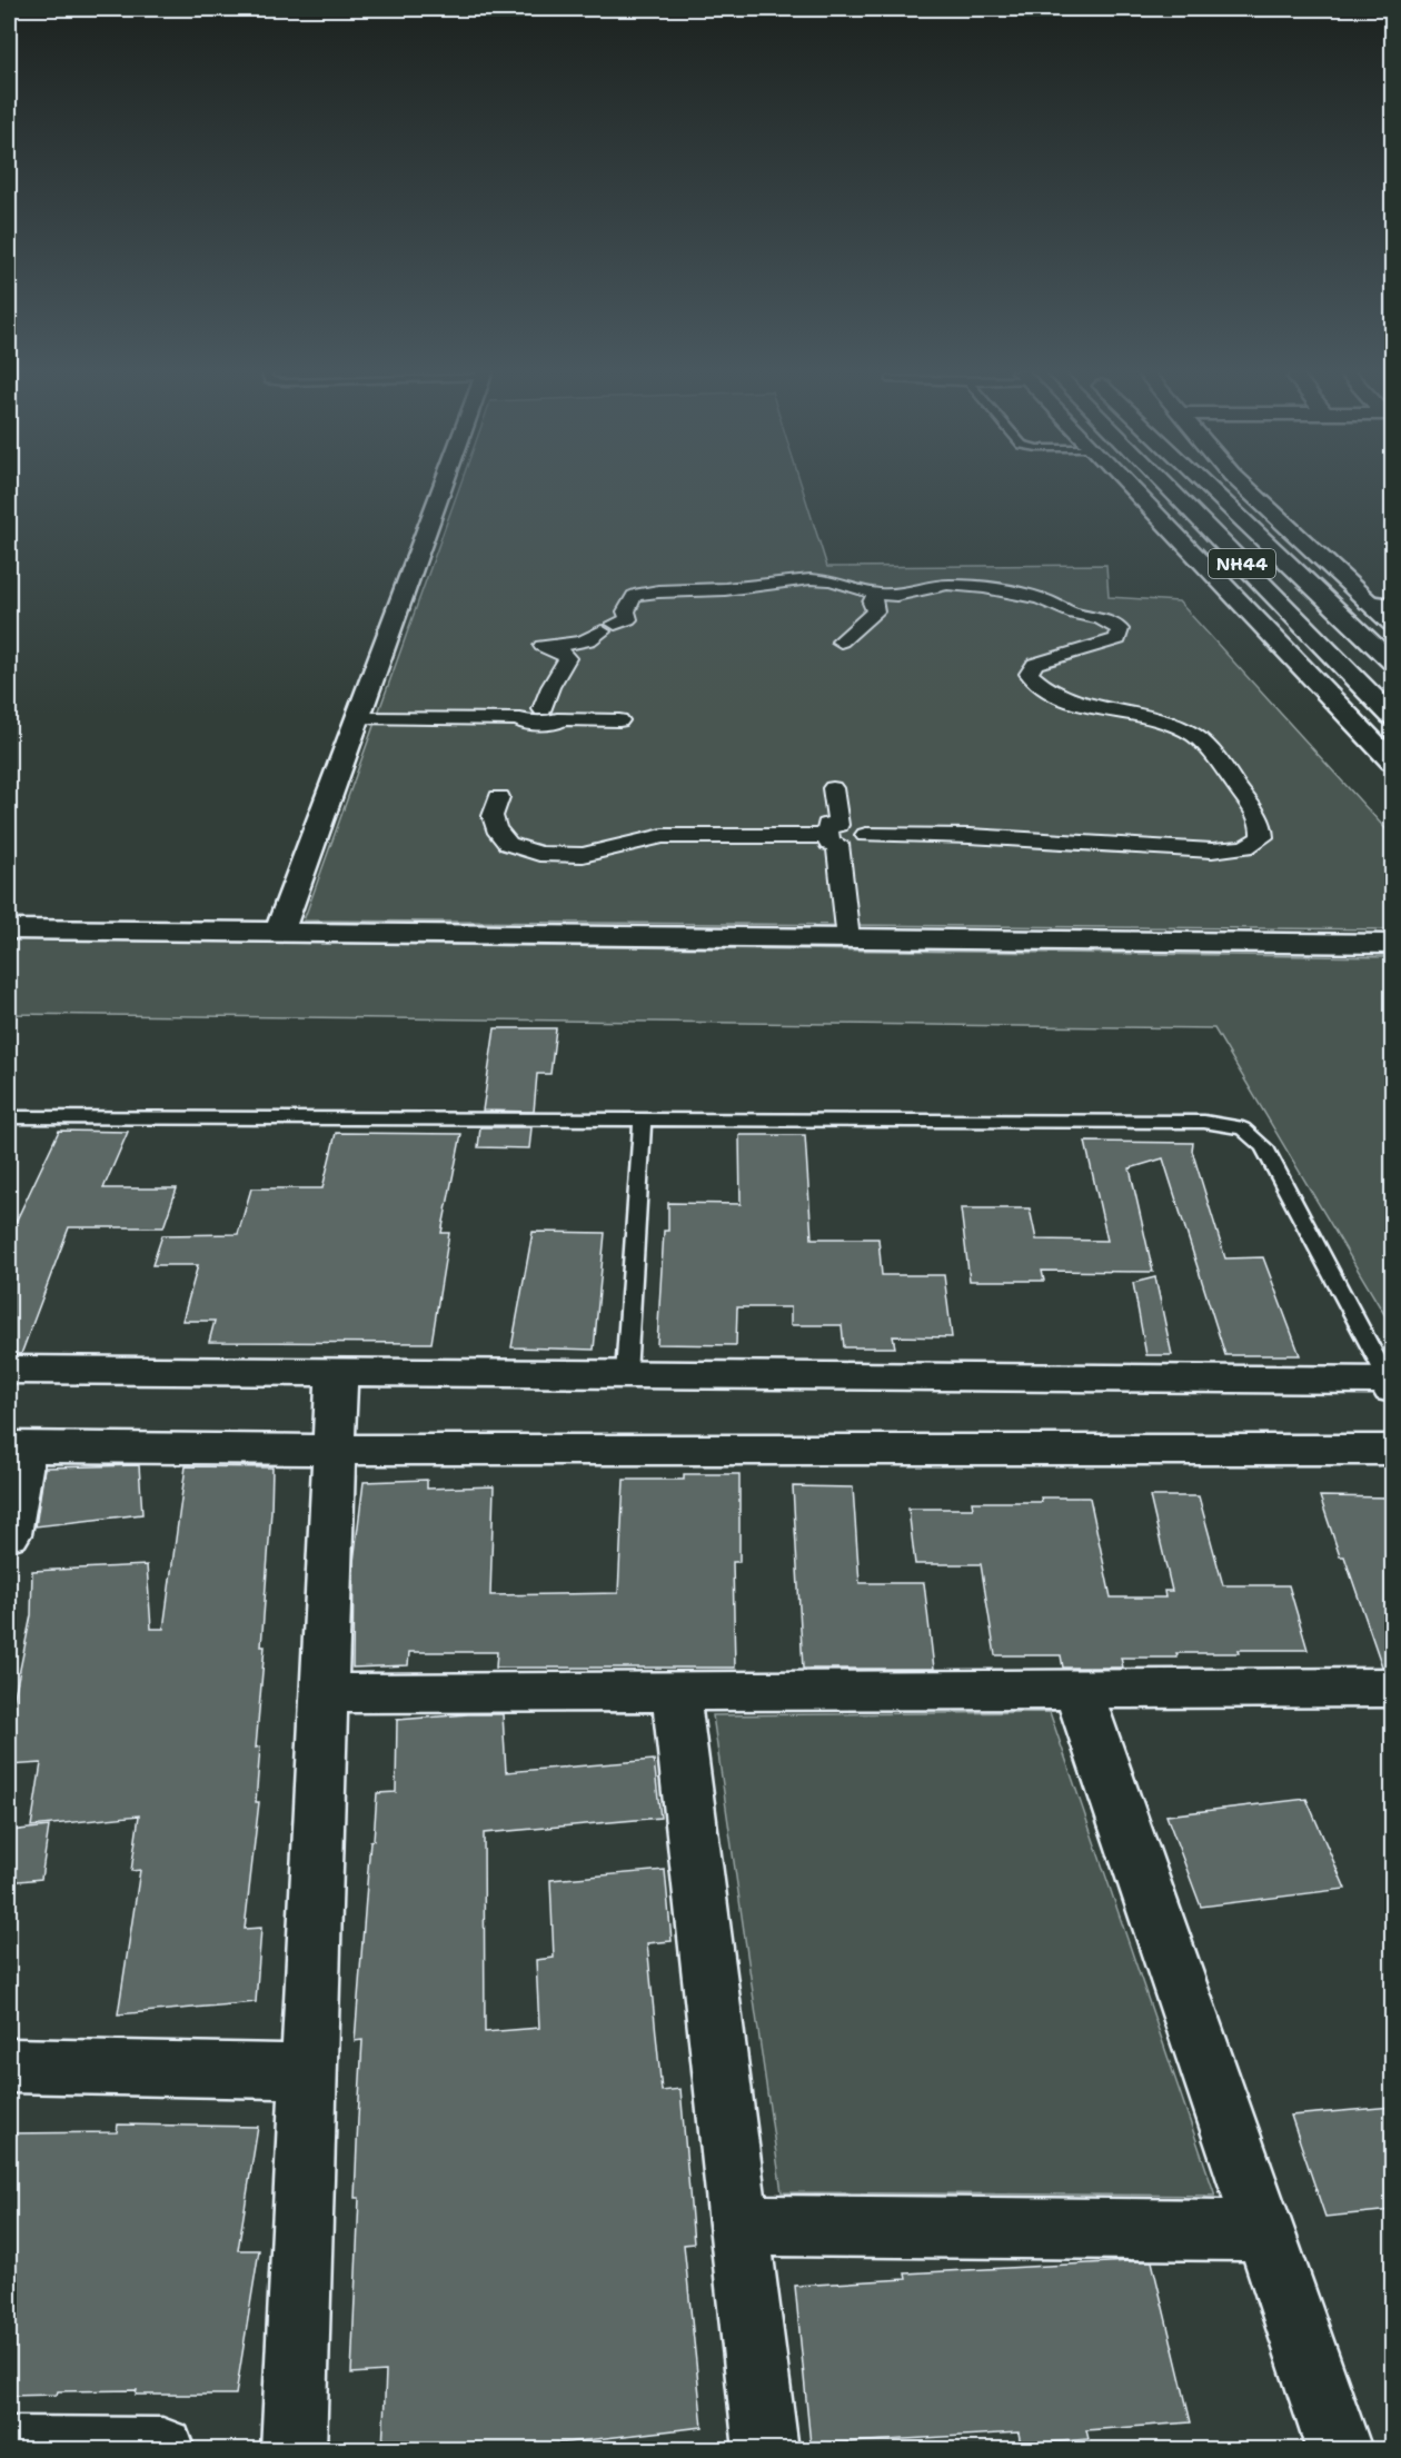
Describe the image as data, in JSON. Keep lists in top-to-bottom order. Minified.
{"streets":{"main road":["NH44"]}}
